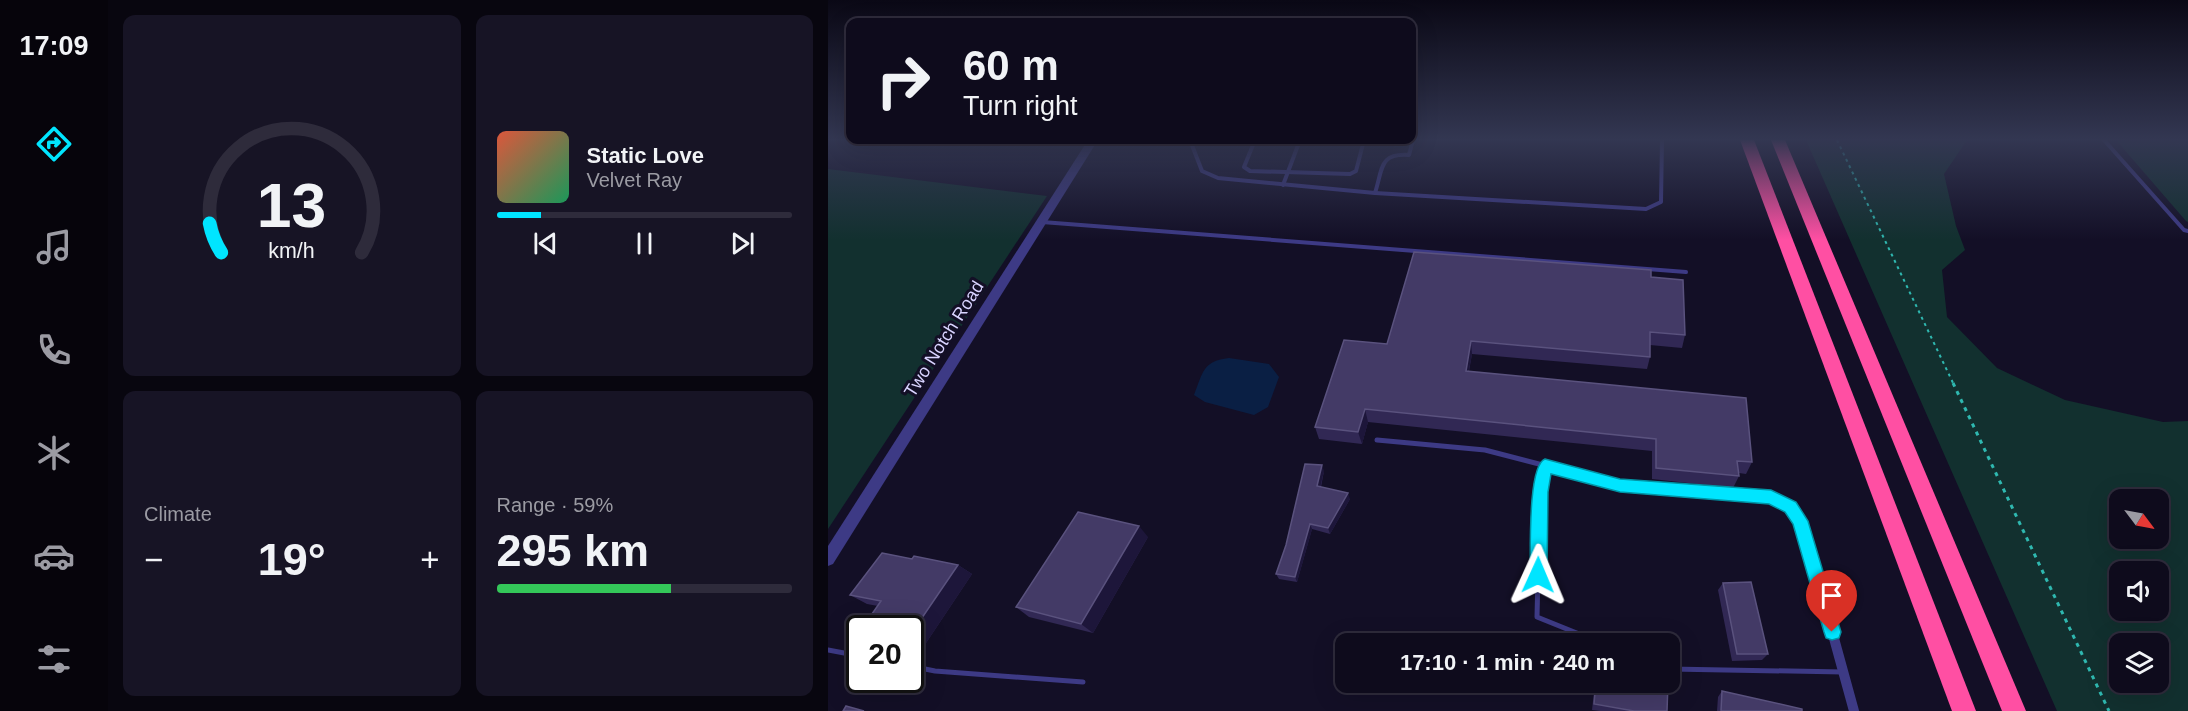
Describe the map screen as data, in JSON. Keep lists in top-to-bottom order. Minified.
{"streets":{"street":["Two Notch Road"]},"north":"bottom right","page":{"tabs":"17:09","turn":["60 m","Turn right"],"song":["Static Love","Velvet Ray"],"tile":["Climate",["Range · 59%","295 km"]],"heat":["−","19°","+"],"limit":"20","trip":"17:10 · 1 min · 240 m","gauge":["13","km/h"]}}
